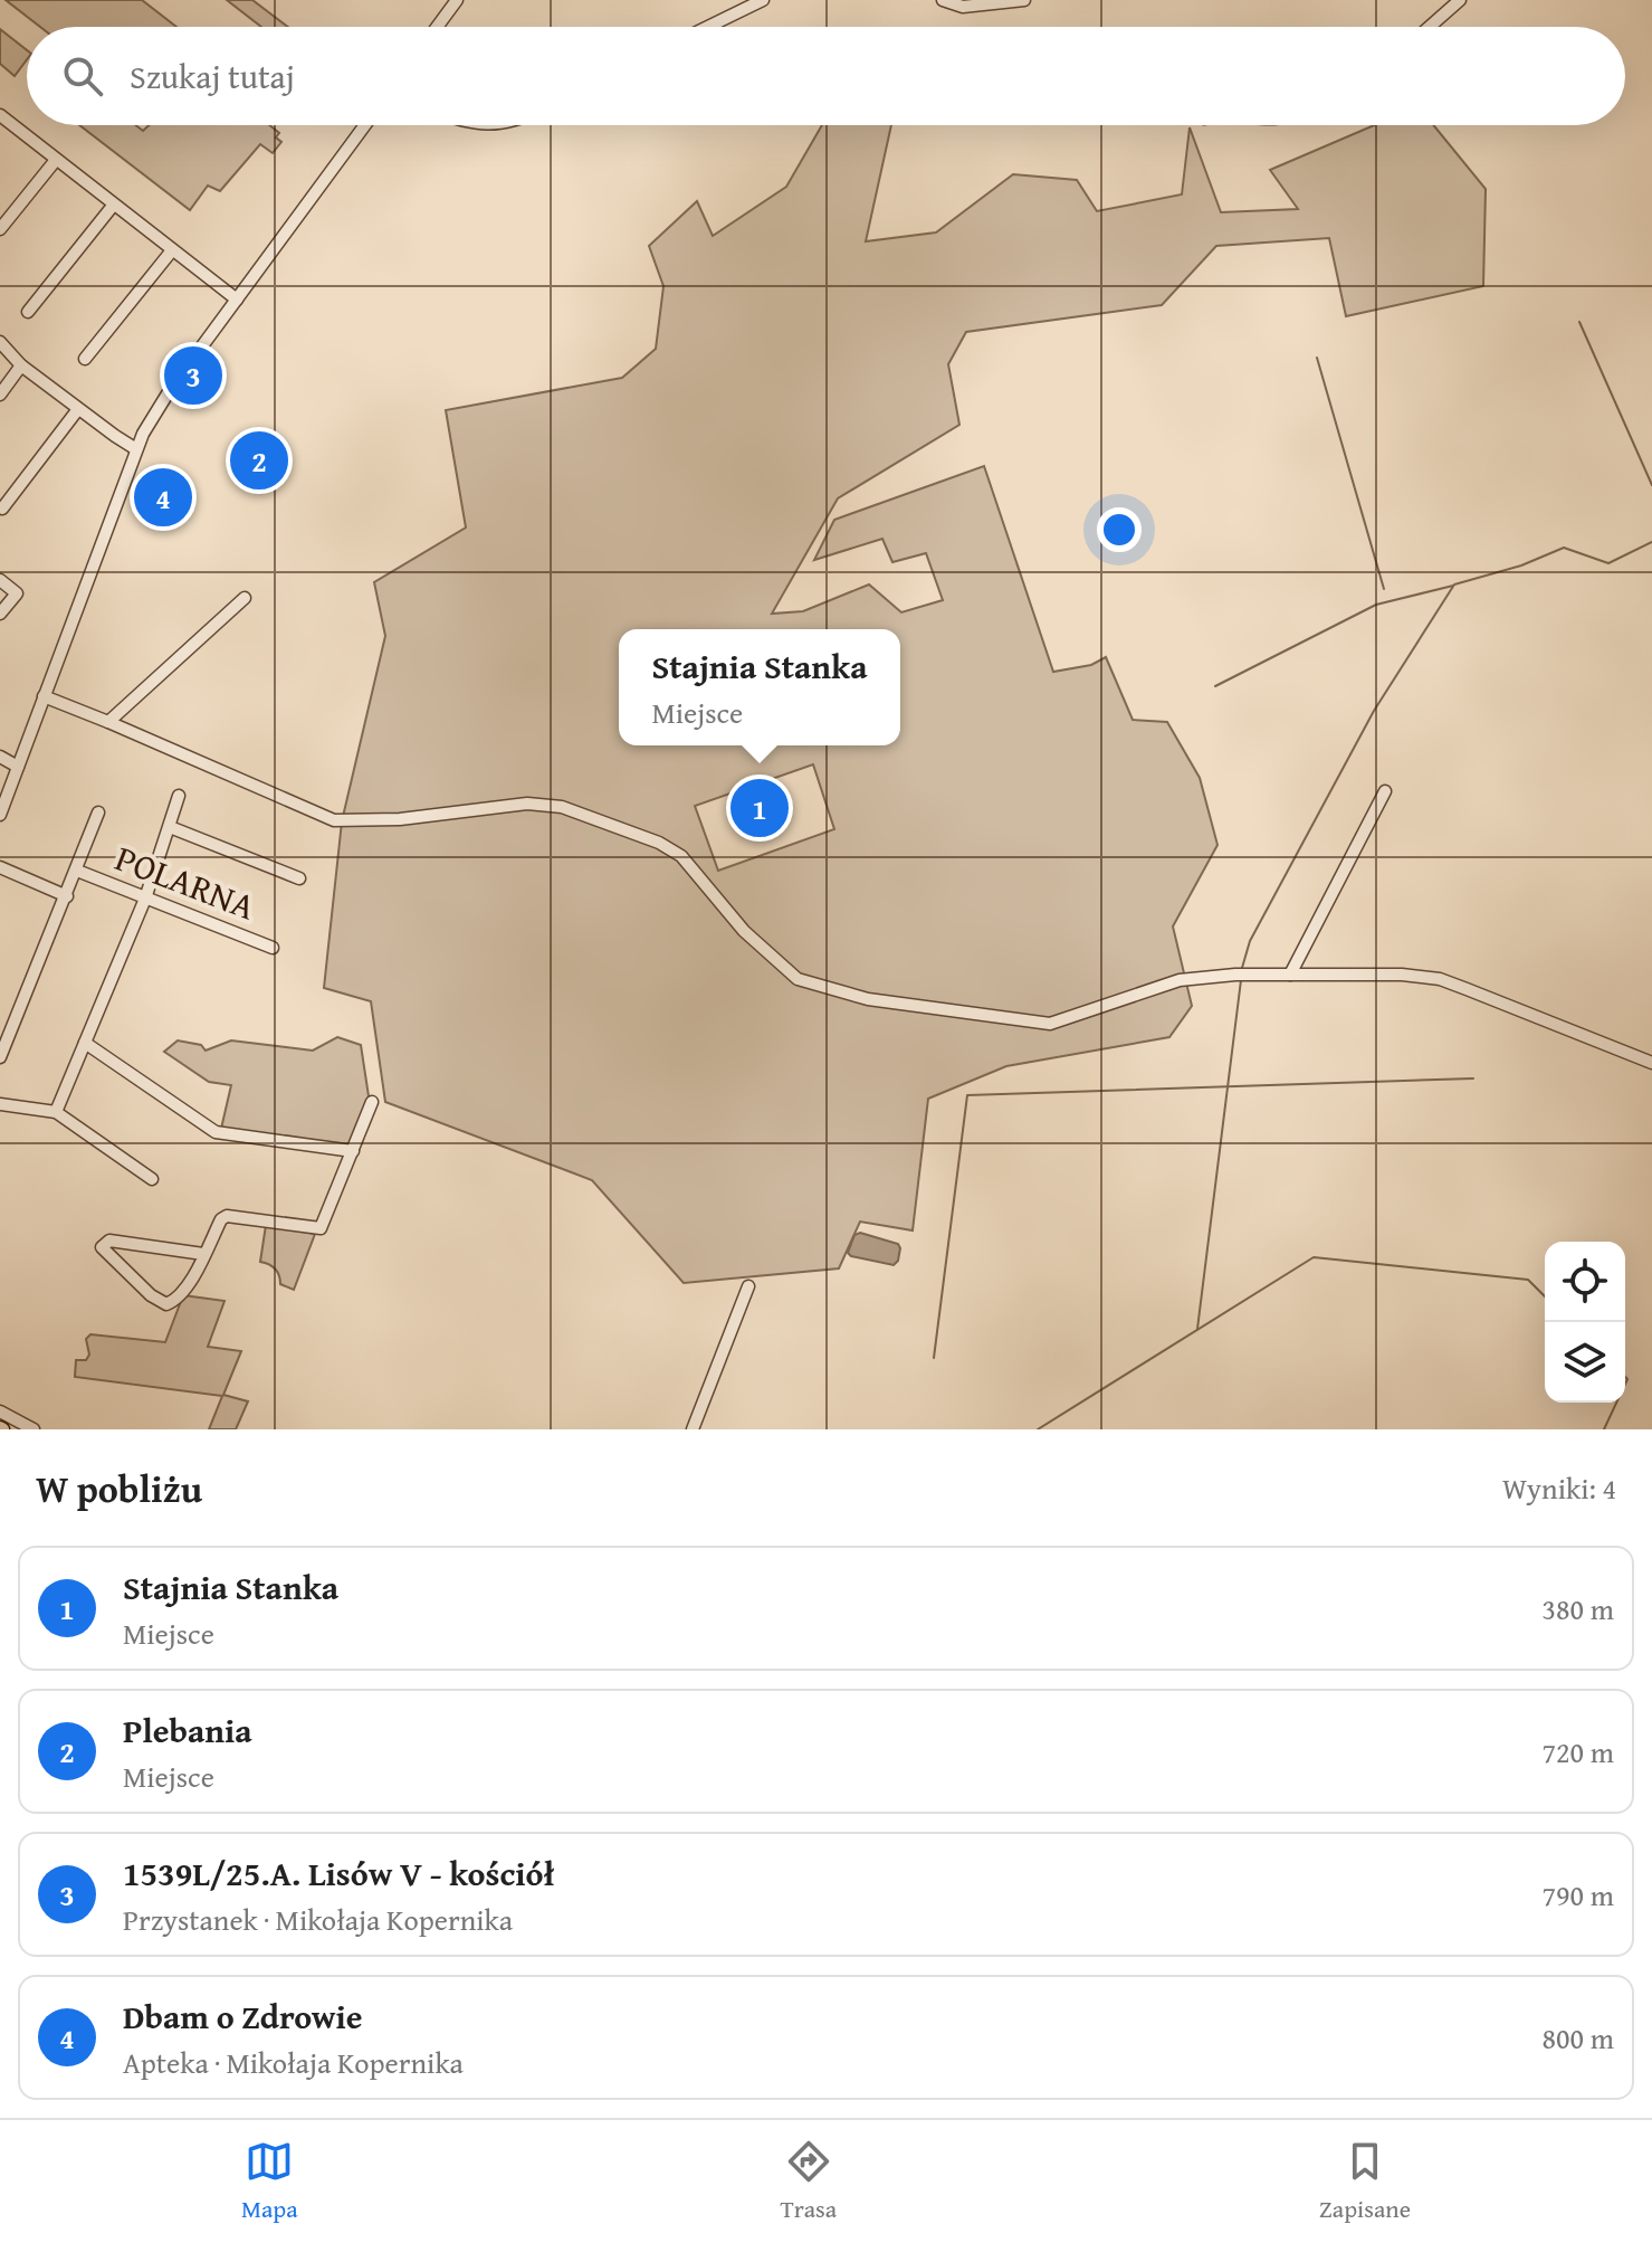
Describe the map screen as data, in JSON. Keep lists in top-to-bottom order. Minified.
{"streets":{"street":["POLARNA"]},"page":{"search":"Szukaj tutaj","pins":["3","2","4","1"],"popup":["Stajnia Stanka","Miejsce"],"heading":["W pobliżu","Wyniki: 4"],"list":[{"mark":"1","name":"Stajnia Stanka","note":"Miejsce","value":"380 m"},{"mark":"2","name":"Plebania","note":"Miejsce","value":"720 m"},{"mark":"3","name":"1539L/25.A. Lisów V - kościół","note":"Przystanek · Mikołaja Kopernika","value":"790 m"},{"mark":"4","name":"Dbam o Zdrowie","note":"Apteka · Mikołaja Kopernika","value":"800 m"}],"nav":["Mapa","Trasa","Zapisane"]}}
